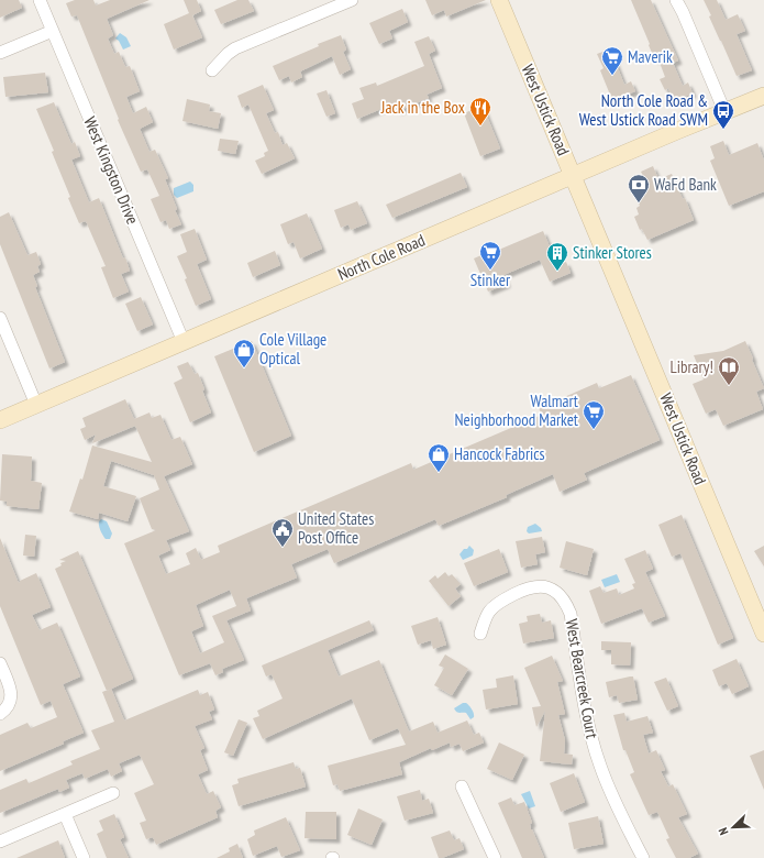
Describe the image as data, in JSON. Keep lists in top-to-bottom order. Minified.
{"streets":{"main road":["West Ustick Road","North Cole Road"],"street":["West Kingston Drive","West Bearcreek Court"]},"crossings":[["West Ustick Road","North Cole Road"],["West Kingston Drive","North Cole Road"]],"places":{"supermarket":["Maverik","Stinker","Walmart Neighborhood Market"],"restaurant":["Jack in the Box"],"bus stop":["North Cole Road & West Ustick Road SWM"],"bank":["WaFd Bank"],"building":["Stinker Stores"],"shop":["Cole Village Optical","Hancock Fabrics"],"library":["Library!"],"public building":["United States Post Office"]},"north":"bottom left"}
